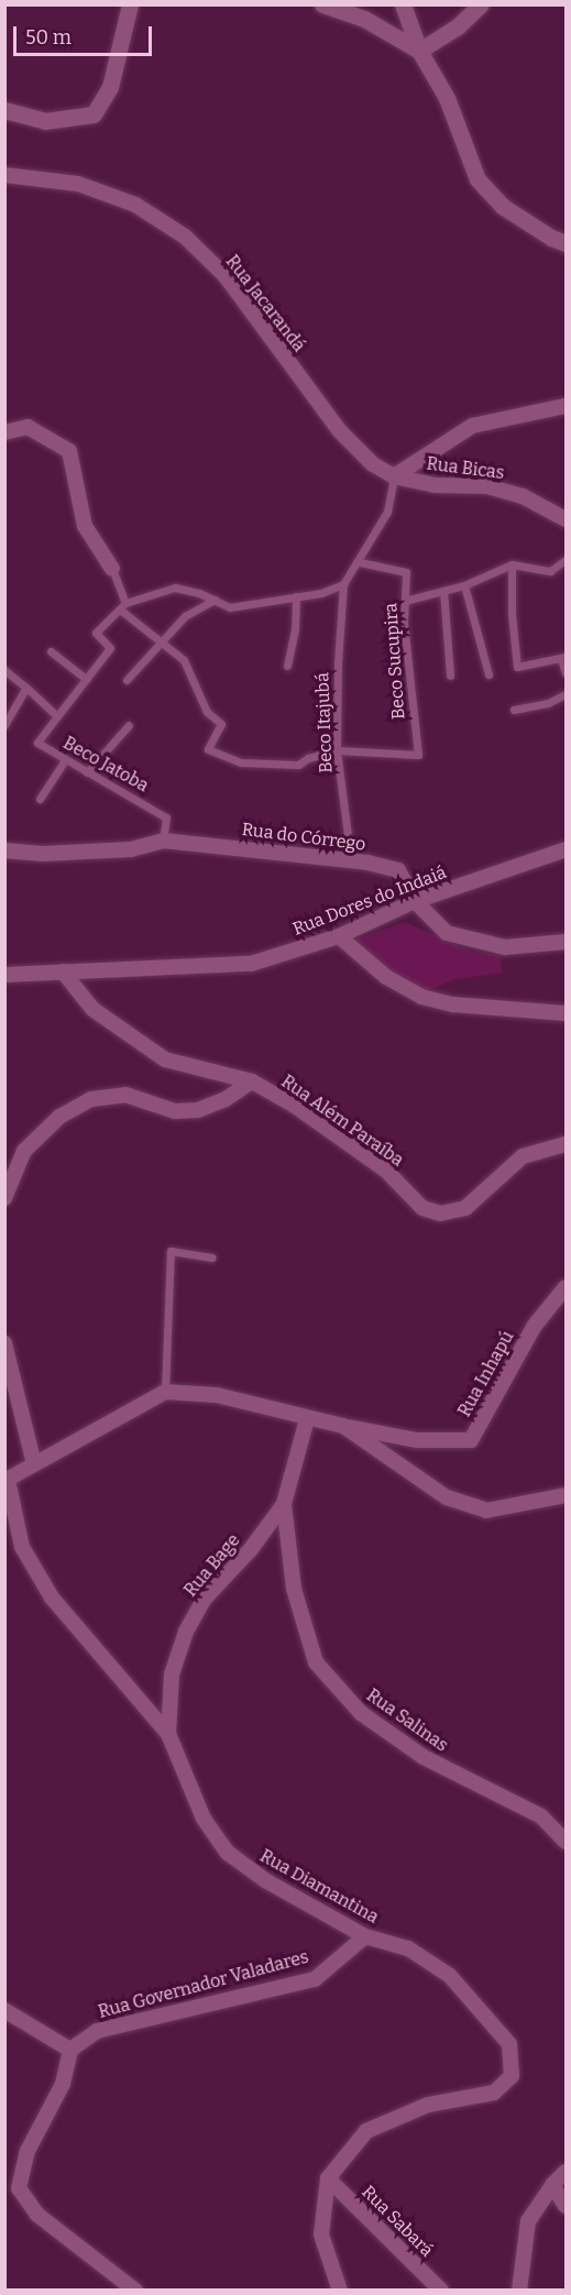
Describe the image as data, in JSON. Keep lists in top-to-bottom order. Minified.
{"streets":{"street":["Rua Jacarandá","Rua Bicas","Rua do Córrego","Rua Dores do Indaiá","Rua Além Paraíba","Rua Inhapú","Rua Bage","Rua Salinas","Rua Diamantina","Rua Governador Valadares","Rua Sabará"],"lane":["Beco Sucupira","Beco Itajubá","Beco Jatoba"]},"crossings":[["Rua Jacarandá","Rua Bicas"],["Beco Sucupira","Beco Itajubá"],["Beco Itajubá","Rua do Córrego"],["Beco Jatoba","Rua do Córrego"],["Rua do Córrego","Rua Dores do Indaiá"],["Rua Dores do Indaiá","Rua Além Paraíba"],["Rua Bage","Rua Salinas"],["Rua Bage","Rua Diamantina"],["Rua Diamantina","Rua Governador Valadares"],["Rua Diamantina","Rua Sabará"]],"scale_bar":"50 m"}
